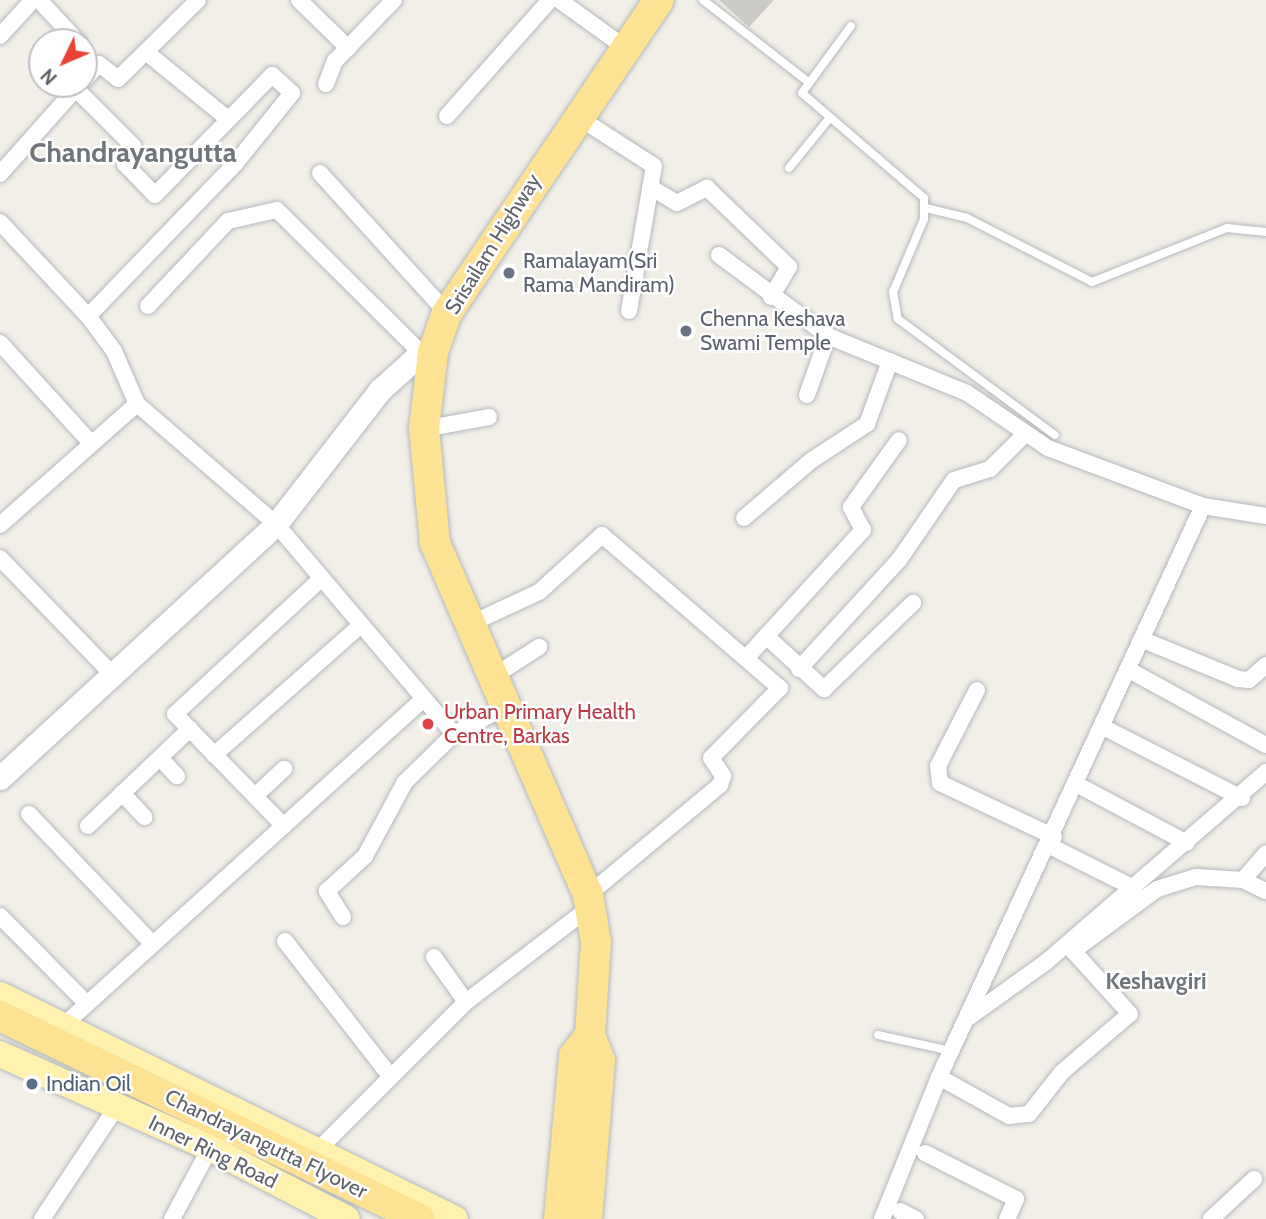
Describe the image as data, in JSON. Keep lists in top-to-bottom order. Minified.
{"streets":{"highway":["Srisailam Highway","Chandrayangutta Flyover"],"main road":["Inner Ring Road"]},"districts":["Chandrayangutta","Keshavgiri"],"places":["Ramalayam(Sri Rama Mandiram)","Chenna Keshava Swami Temple","Urban Primary Health Centre, Barkas","Indian Oil"],"north":"bottom left"}
